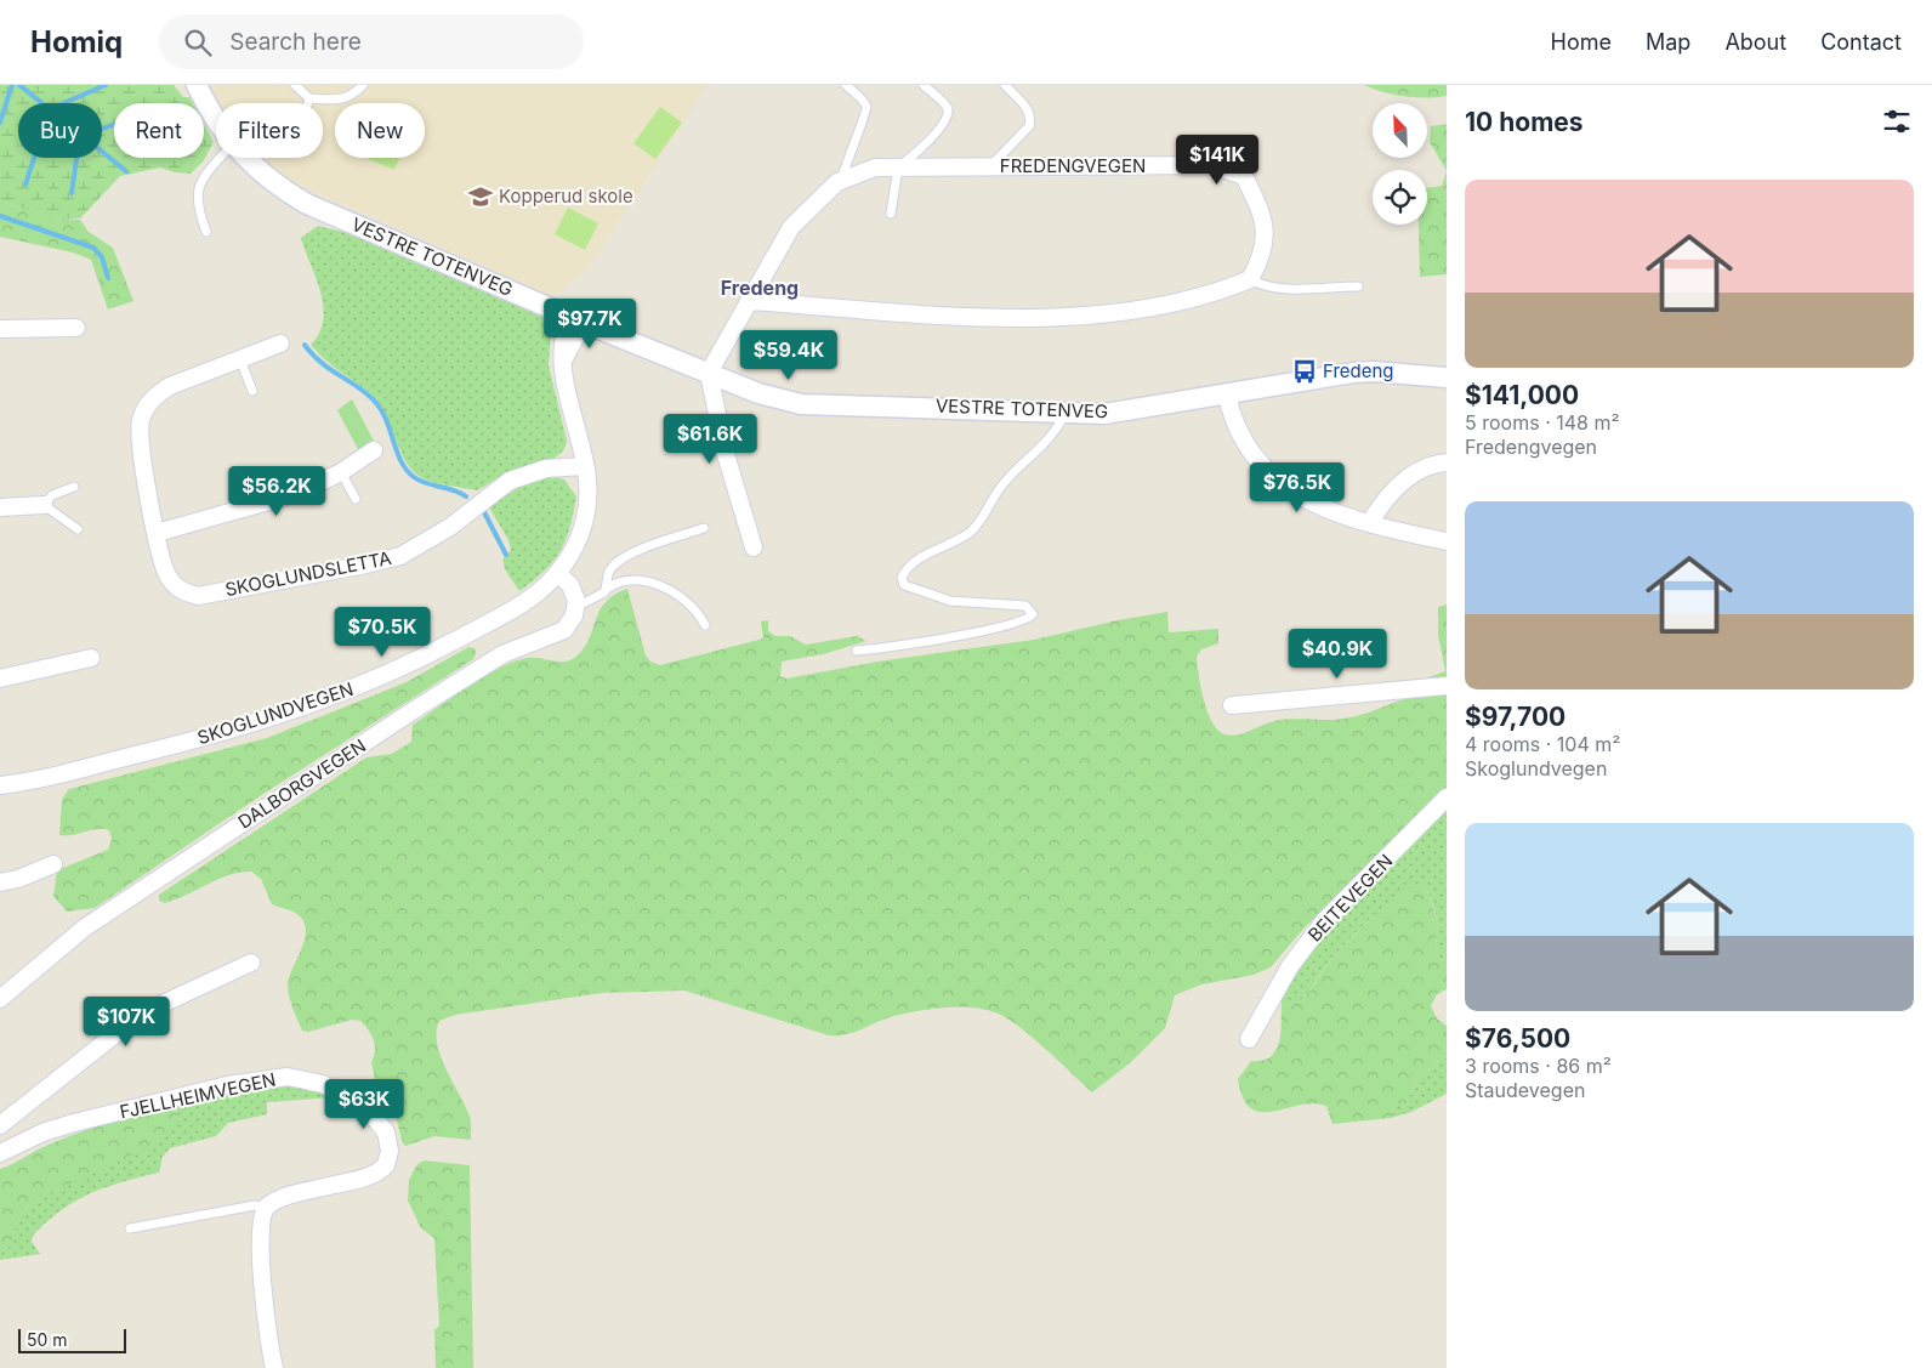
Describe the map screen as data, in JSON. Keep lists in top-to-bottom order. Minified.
{"streets":{"street":["FREDENGVEGEN","VESTRE TOTENVEG","SKOGLUNDSLETTA","SKOGLUNDVEGEN","DALBORGVEGEN","BEITEVEGEN","FJELLHEIMVEGEN"]},"crossings":[["FREDENGVEGEN","VESTRE TOTENVEG"],["VESTRE TOTENVEG","SKOGLUNDVEGEN"],["SKOGLUNDSLETTA","SKOGLUNDVEGEN"]],"districts":["Fredeng"],"places":{"school or university":["Kopperud skole"],"bus stop":["Fredeng"]},"scale_bar":"50 m","north":"top left","page":{"header":"Homiq","search":"Search here","nav":["Home","Map","About","Contact"],"heading":"10 homes","chip":["Buy","Rent","Filters","New"],"price":["$141K","$97.7K","$59.4K","$61.6K","$76.5K","$56.2K","$70.5K","$40.9K","$107K","$63K"],"list":[{"name":"$141,000","note":"5 rooms · 148 m² · Fredengvegen"},{"name":"$97,700","note":"4 rooms · 104 m² · Skoglundvegen"},{"name":"$76,500","note":"3 rooms · 86 m² · Staudevegen"}],"scale":"50 m"}}
